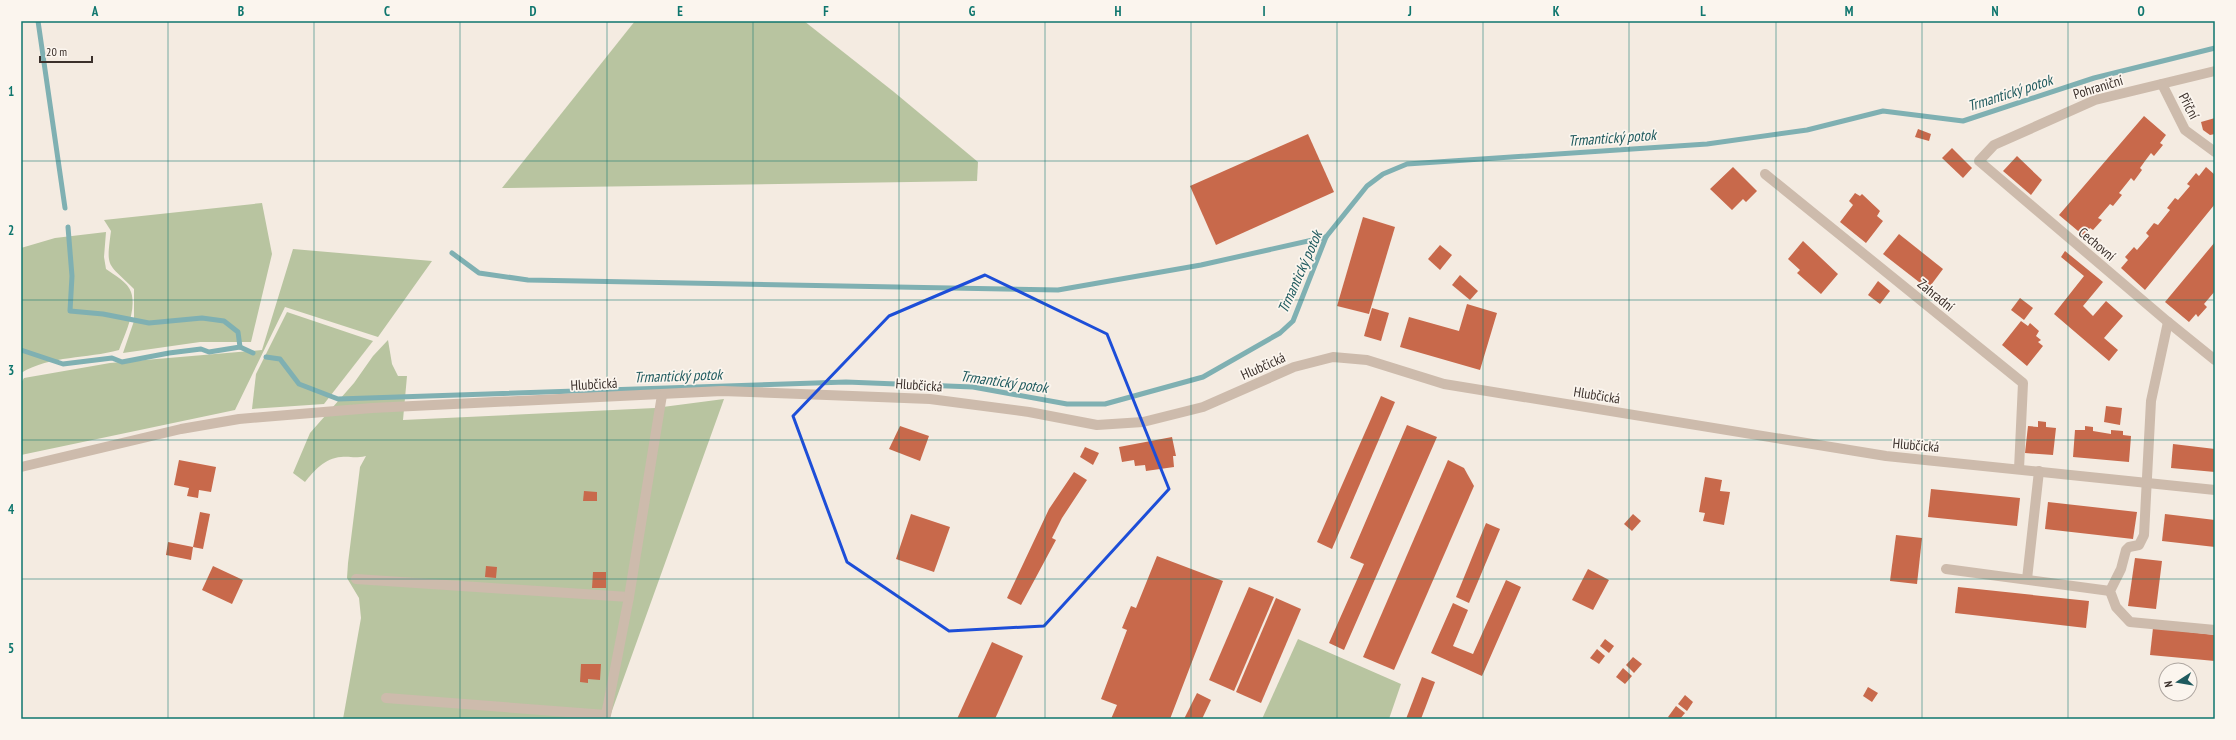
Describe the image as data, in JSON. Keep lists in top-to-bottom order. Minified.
{"streets":{"street":["Pohraniční","Příční","Cechovní","Zahradní","Hlubčická"]},"crossings":[["Pohraniční","Příční"],["Pohraniční","Cechovní"],["Zahradní","Hlubčická"]],"water":["Trmantický potok"],"scale_bar":"20 m","north":"left","grid":{"columns":["A","B","C","D","E","F","G","H","I","J","K","L","M","N","O"],"rows":["1","2","3","4","5"]}}
